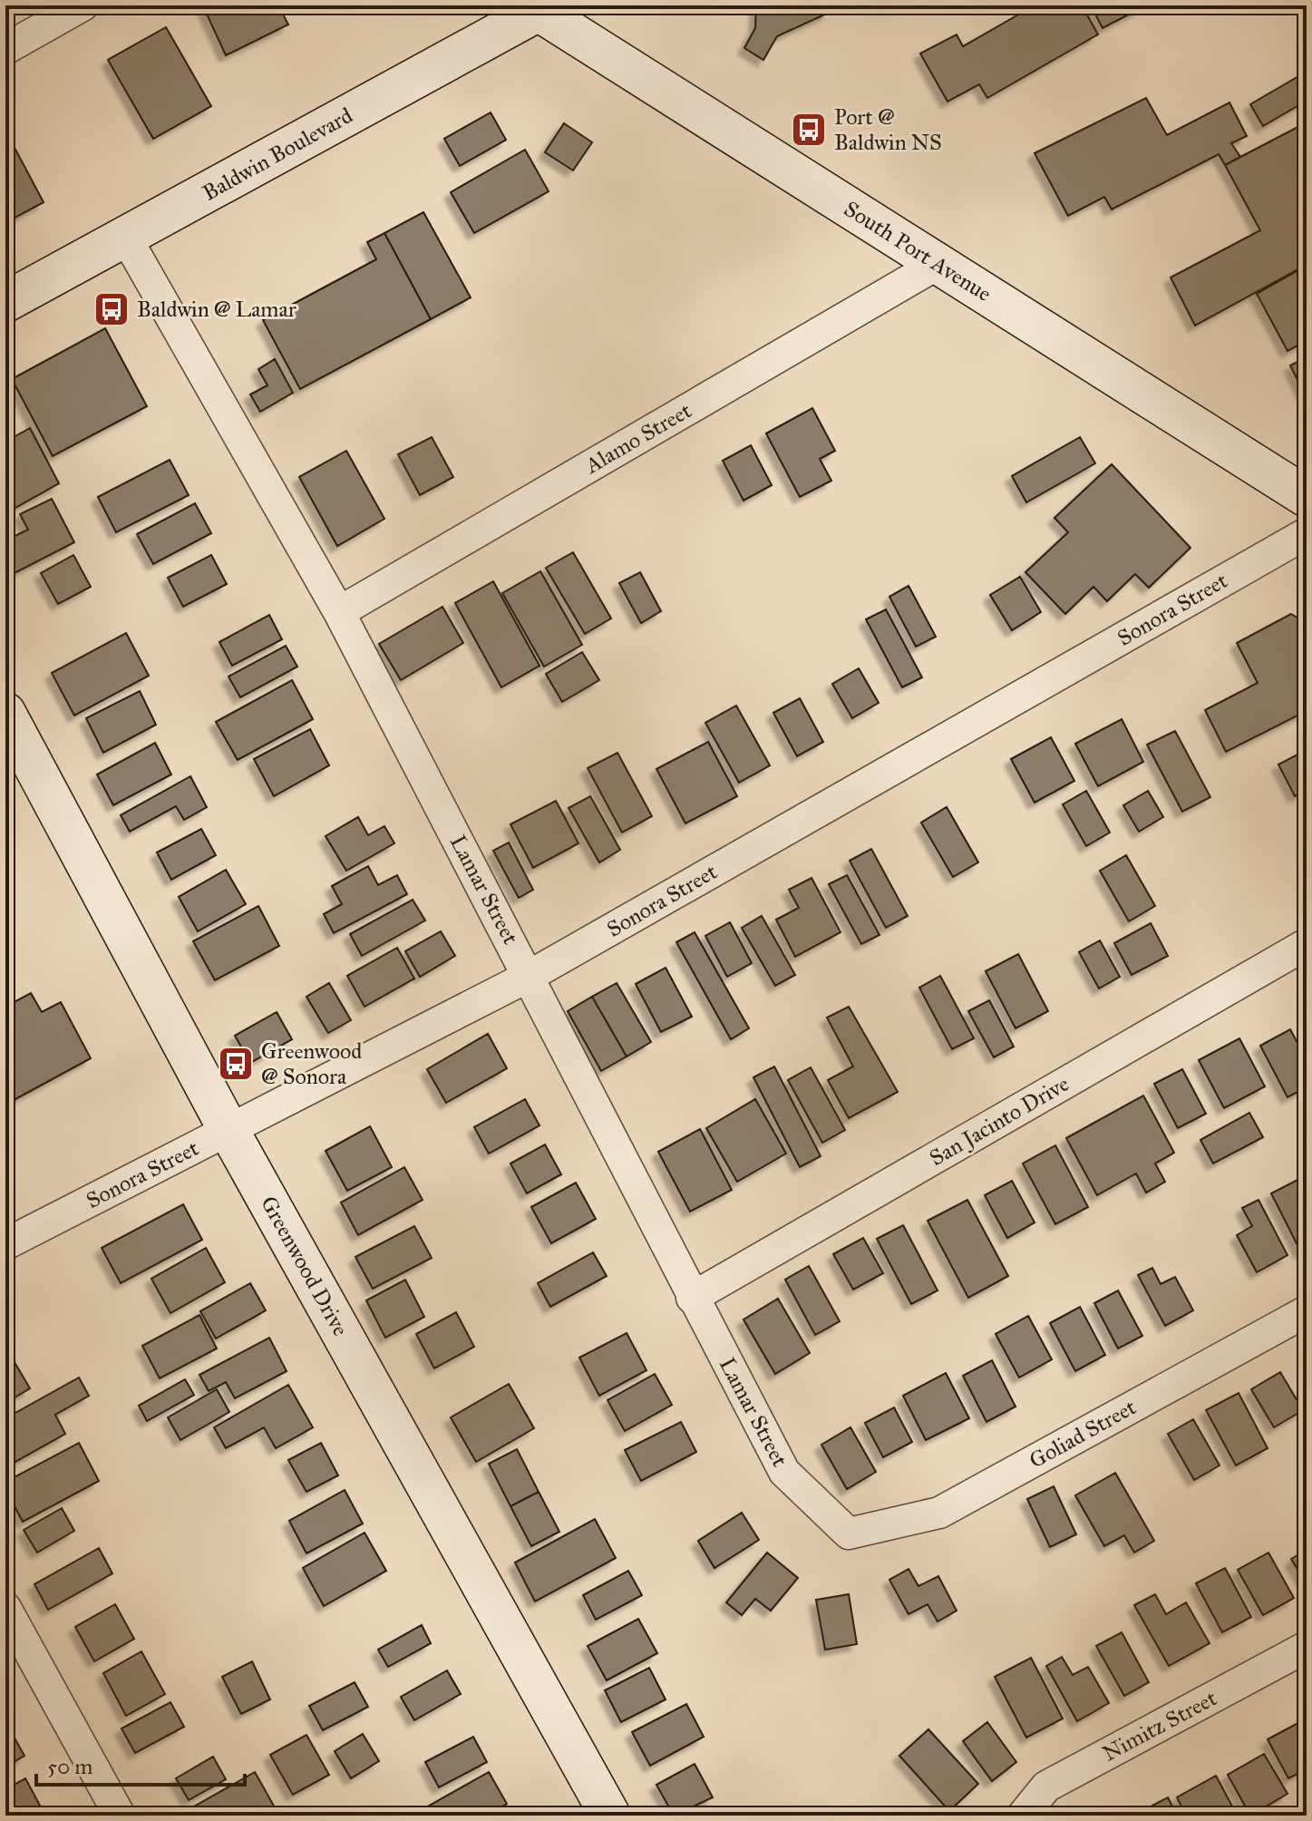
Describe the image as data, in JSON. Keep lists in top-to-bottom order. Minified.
{"streets":{"main road":["Baldwin Boulevard","South Port Avenue","Greenwood Drive"],"street":["Alamo Street","Sonora Street","Lamar Street","San Jacinto Drive","Goliad Street","Nimitz Street"]},"crossings":[["Baldwin Boulevard","South Port Avenue"],["Baldwin Boulevard","Lamar Street"],["South Port Avenue","Alamo Street"],["Alamo Street","Lamar Street"],["Sonora Street","Lamar Street"],["Sonora Street","Greenwood Drive"],["Lamar Street","San Jacinto Drive"],["Lamar Street","Goliad Street"]],"places":{"bus stop":["Port @ Baldwin NS","Baldwin @ Lamar","Greenwood @ Sonora"]},"scale_bar":"50 m"}
